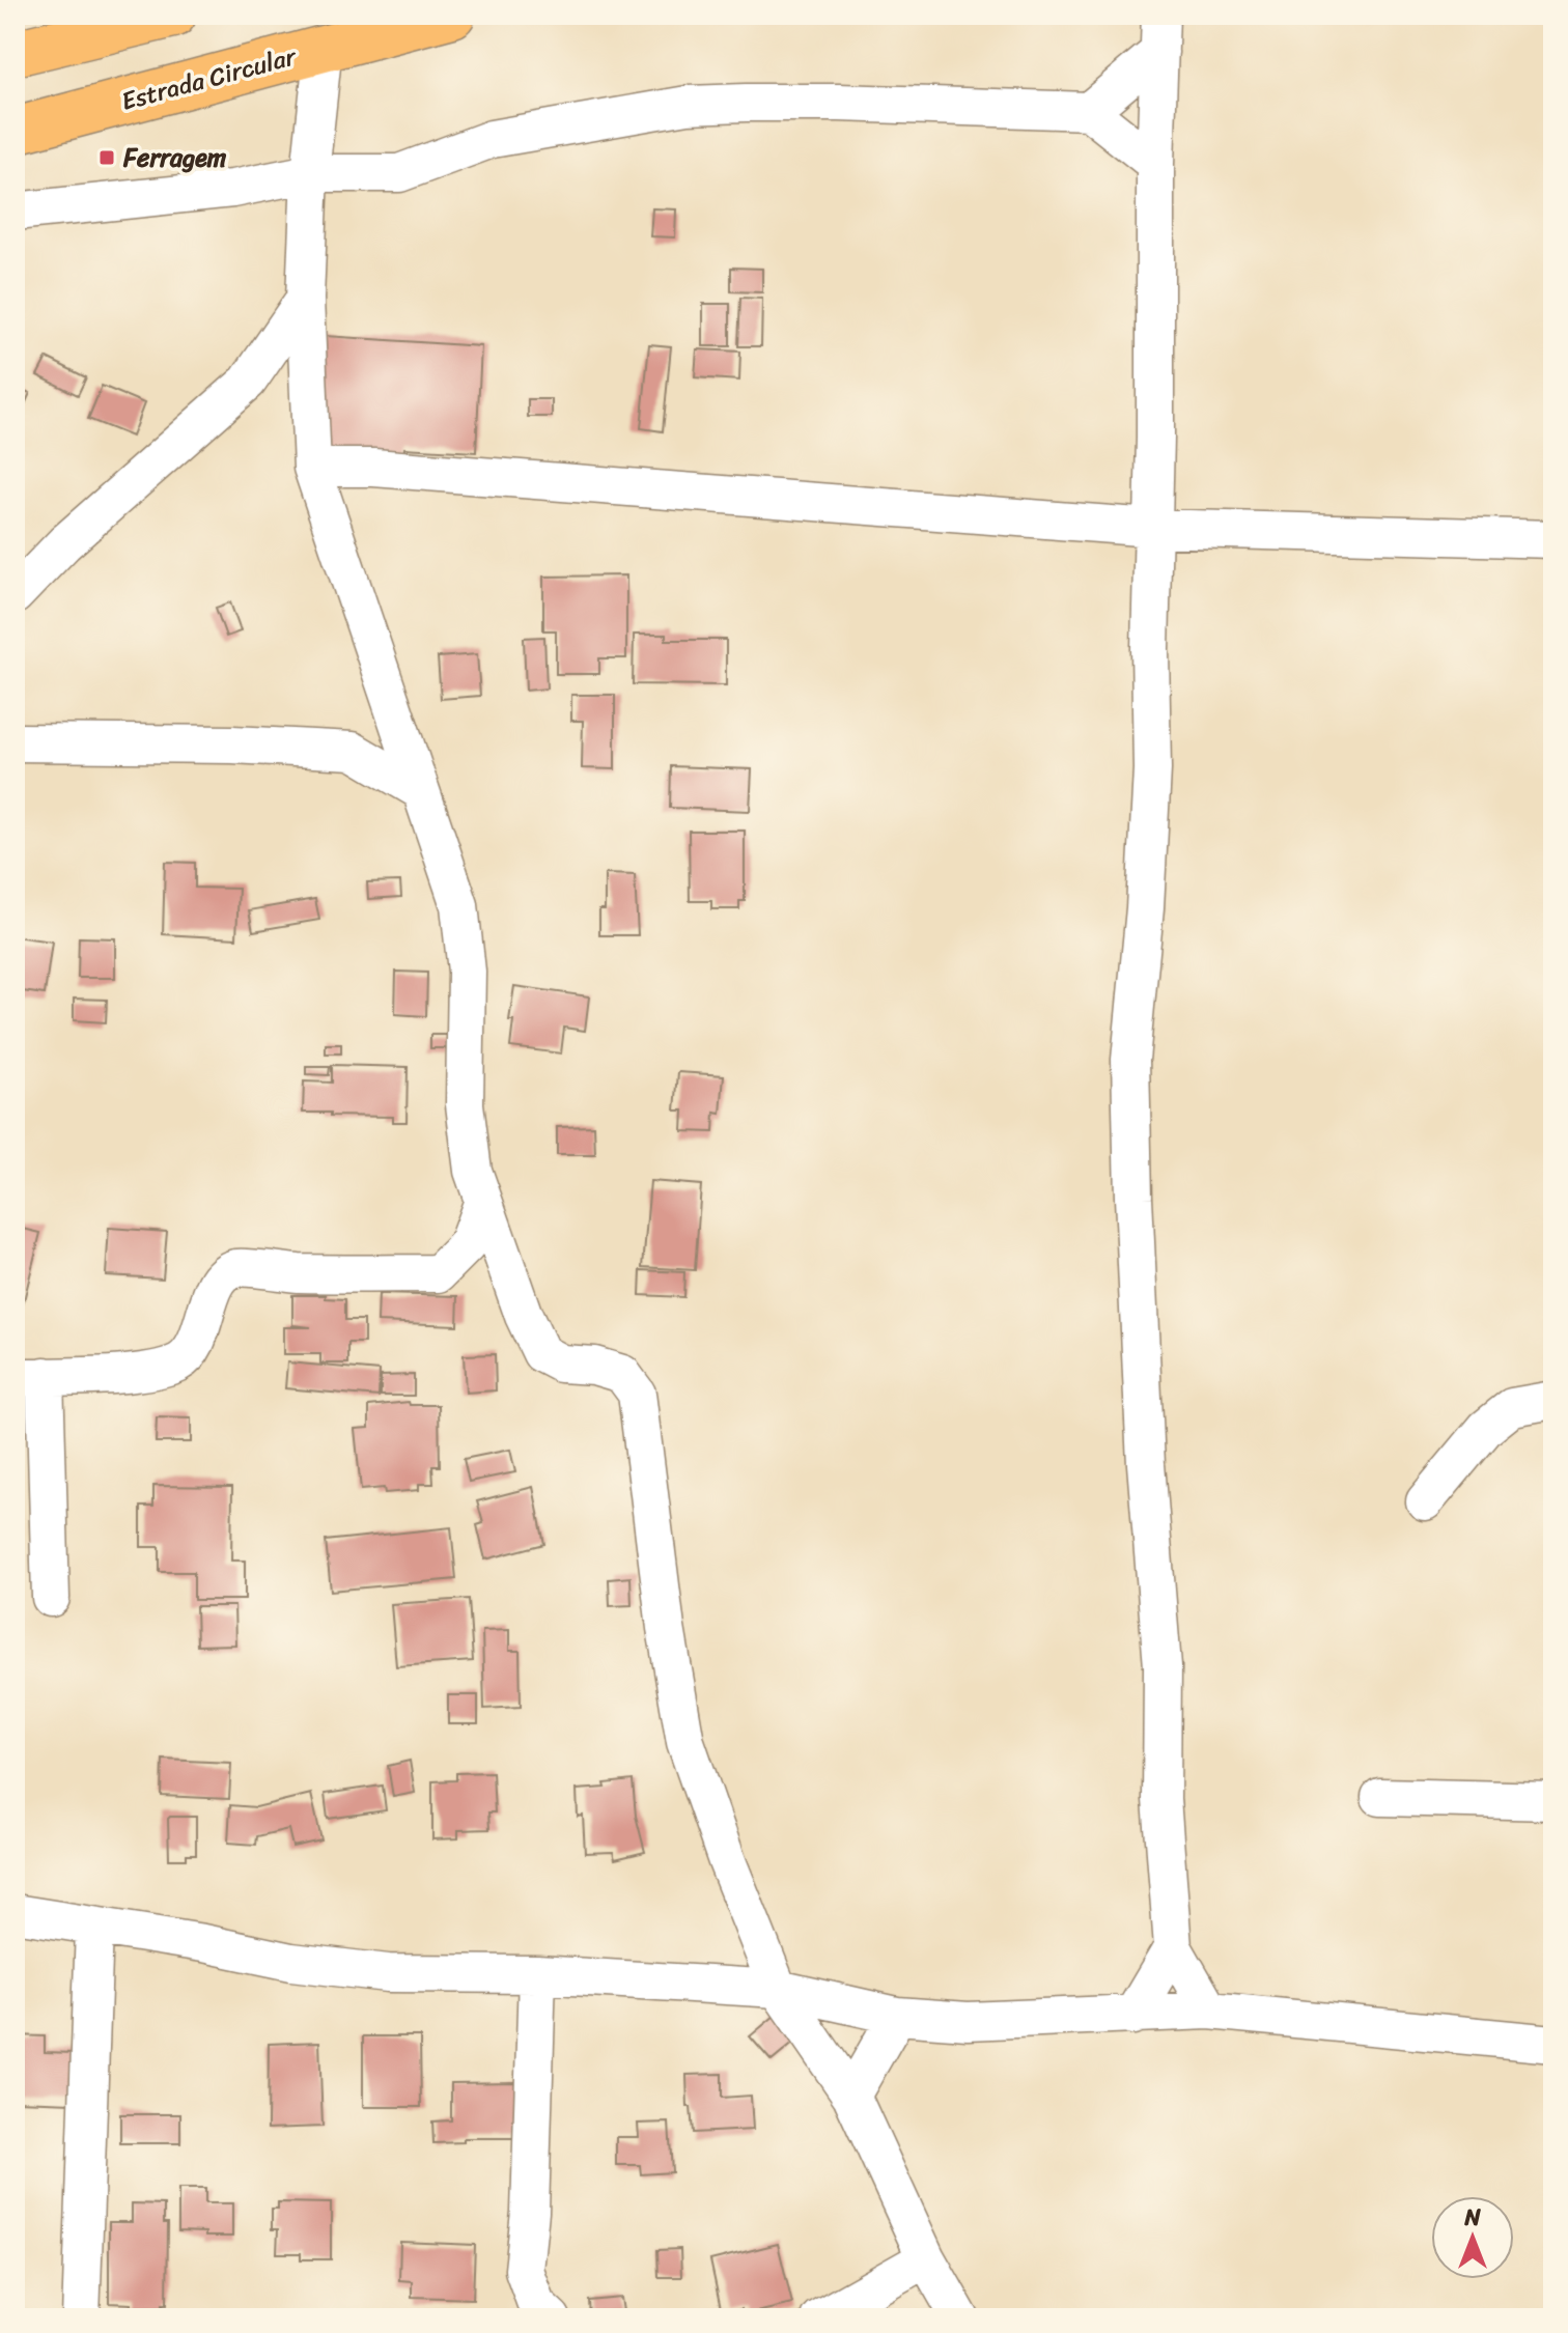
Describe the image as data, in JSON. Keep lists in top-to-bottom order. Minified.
{"streets":{"main road":["Estrada Circular"]},"places":{"transit":["Ferragem"]},"north":"top"}
